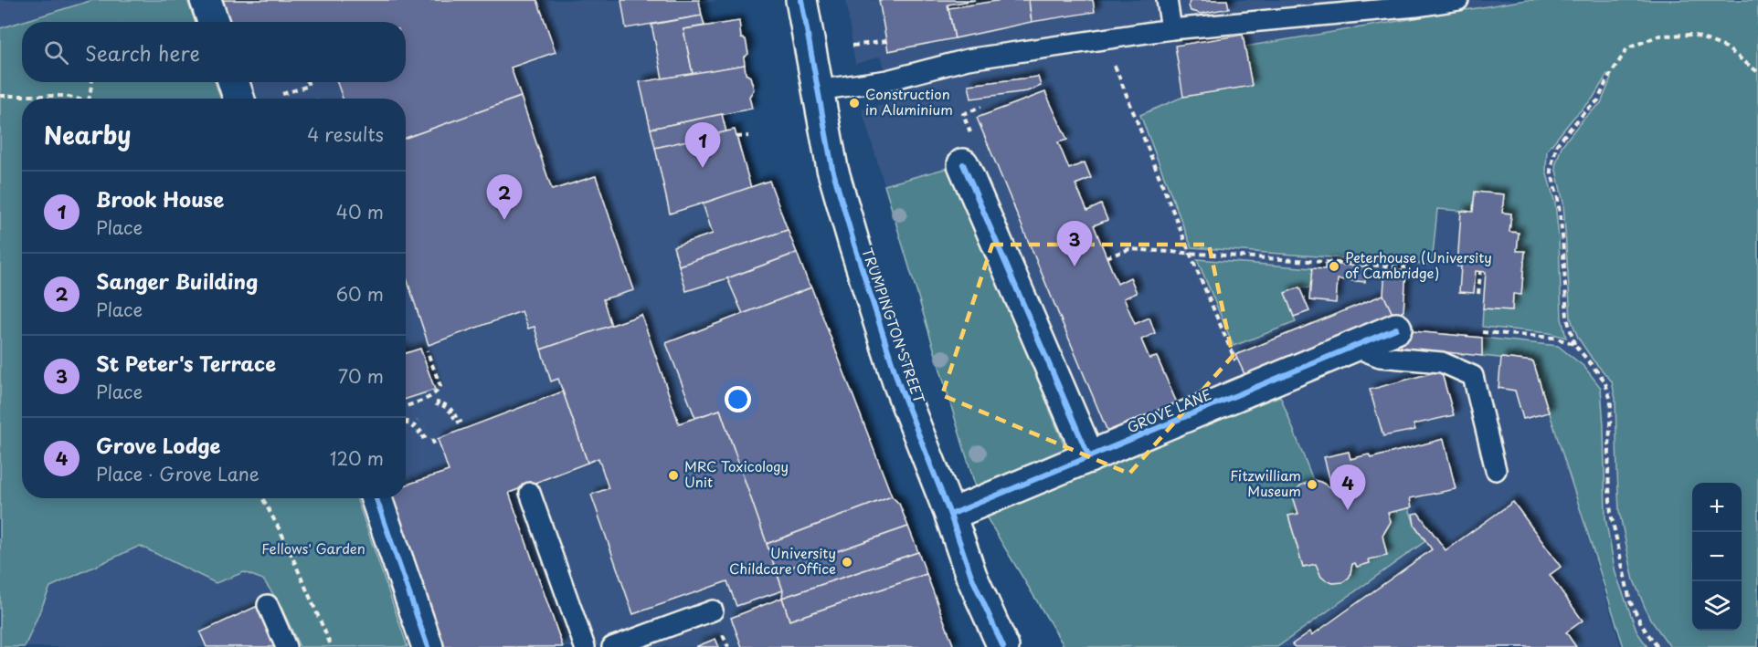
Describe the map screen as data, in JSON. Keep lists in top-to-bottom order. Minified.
{"streets":{"street":["TRUMPINGTON STREET","GROVE LANE"]},"crossings":[["TRUMPINGTON STREET","GROVE LANE"]],"parks":["Fellows' Garden"],"places":["Construction in Aluminium","Peterhouse (University of Cambridge)","MRC Toxicology Unit","Fitzwilliam Museum","University Childcare Office"],"page":{"search":"Search here","heading":["Nearby","4 results"],"pins":["1","2","3","4"],"list":[{"mark":"1","name":"Brook House","note":"Place","value":"40 m"},{"mark":"2","name":"Sanger Building","note":"Place","value":"60 m"},{"mark":"3","name":"St Peter's Terrace","note":"Place","value":"70 m"},{"mark":"4","name":"Grove Lodge","note":"Place · Grove Lane","value":"120 m"}],"map_buttons":["+","−"]}}
